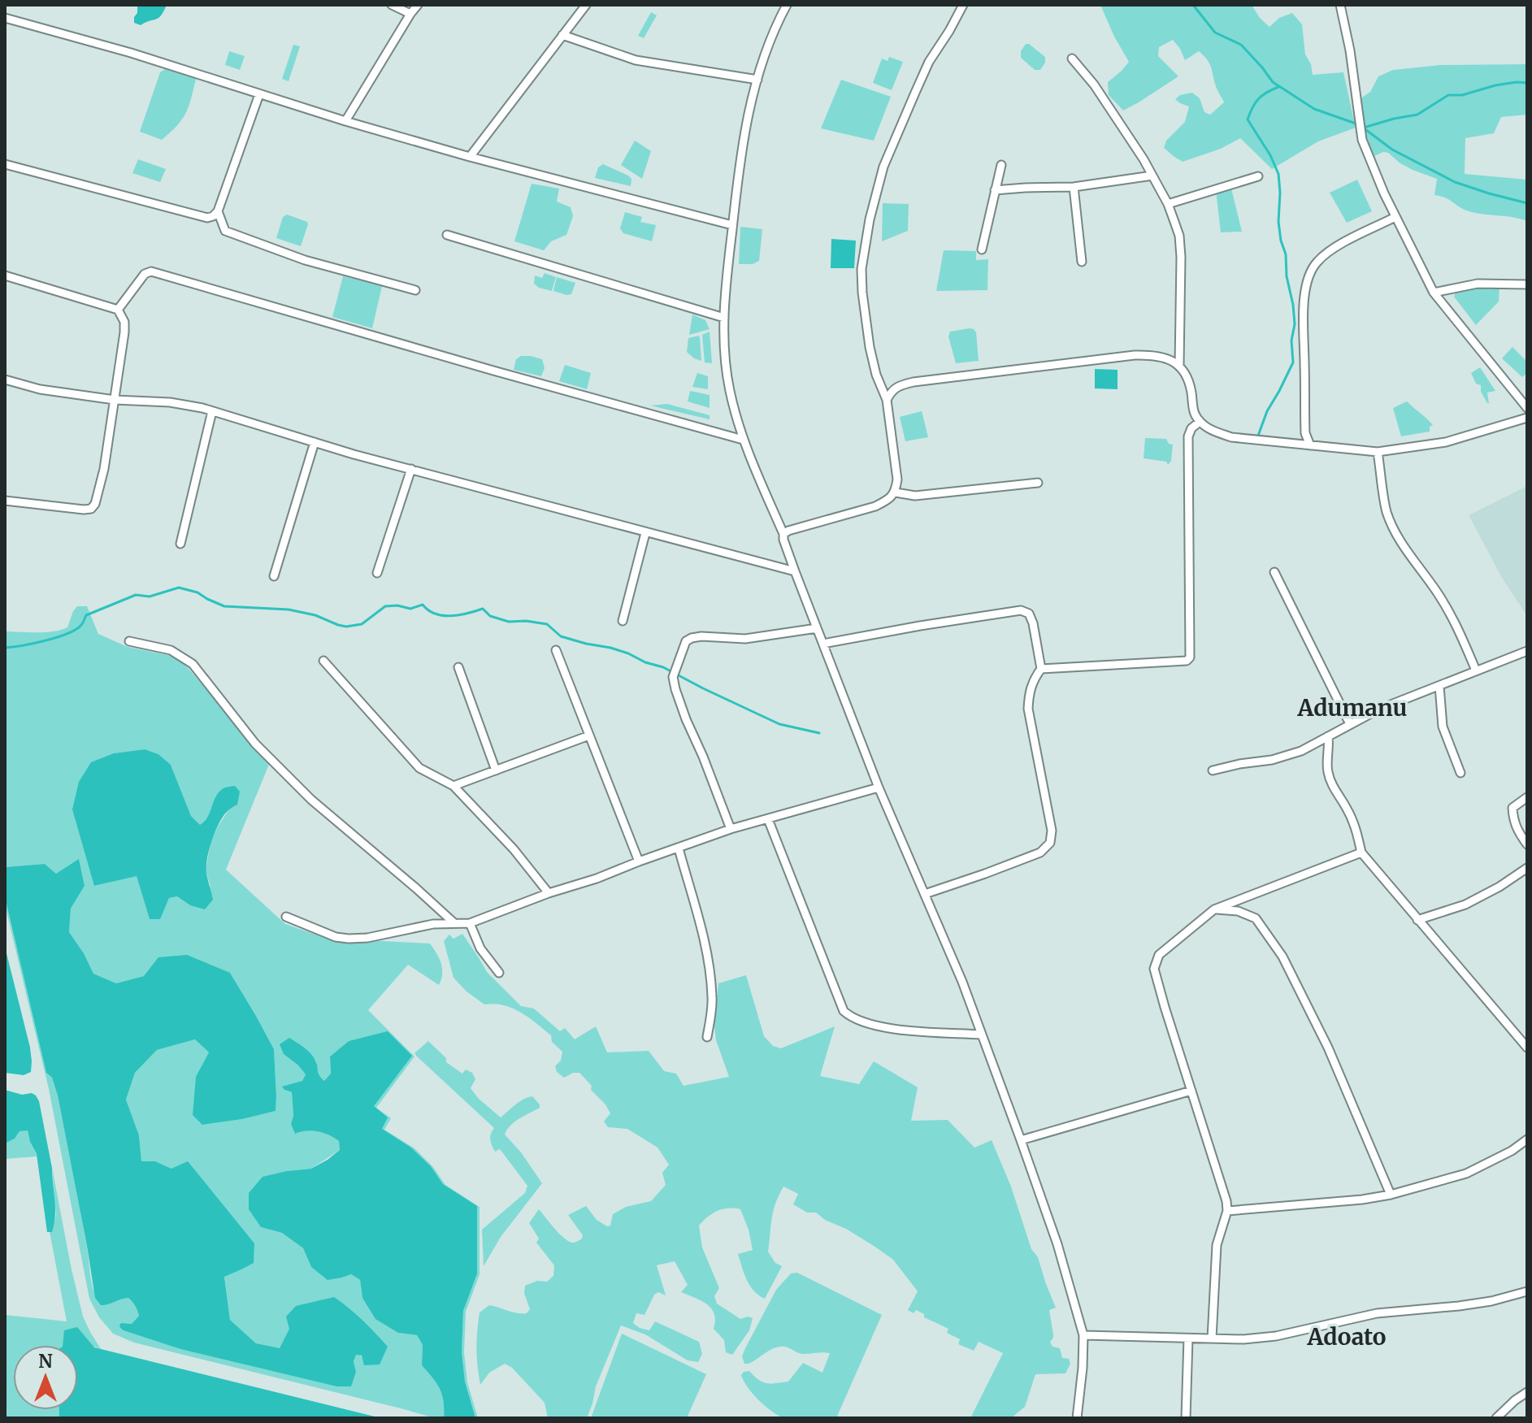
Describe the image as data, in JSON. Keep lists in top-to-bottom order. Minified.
{"districts":["Adumanu","Adoato"],"north":"top"}
